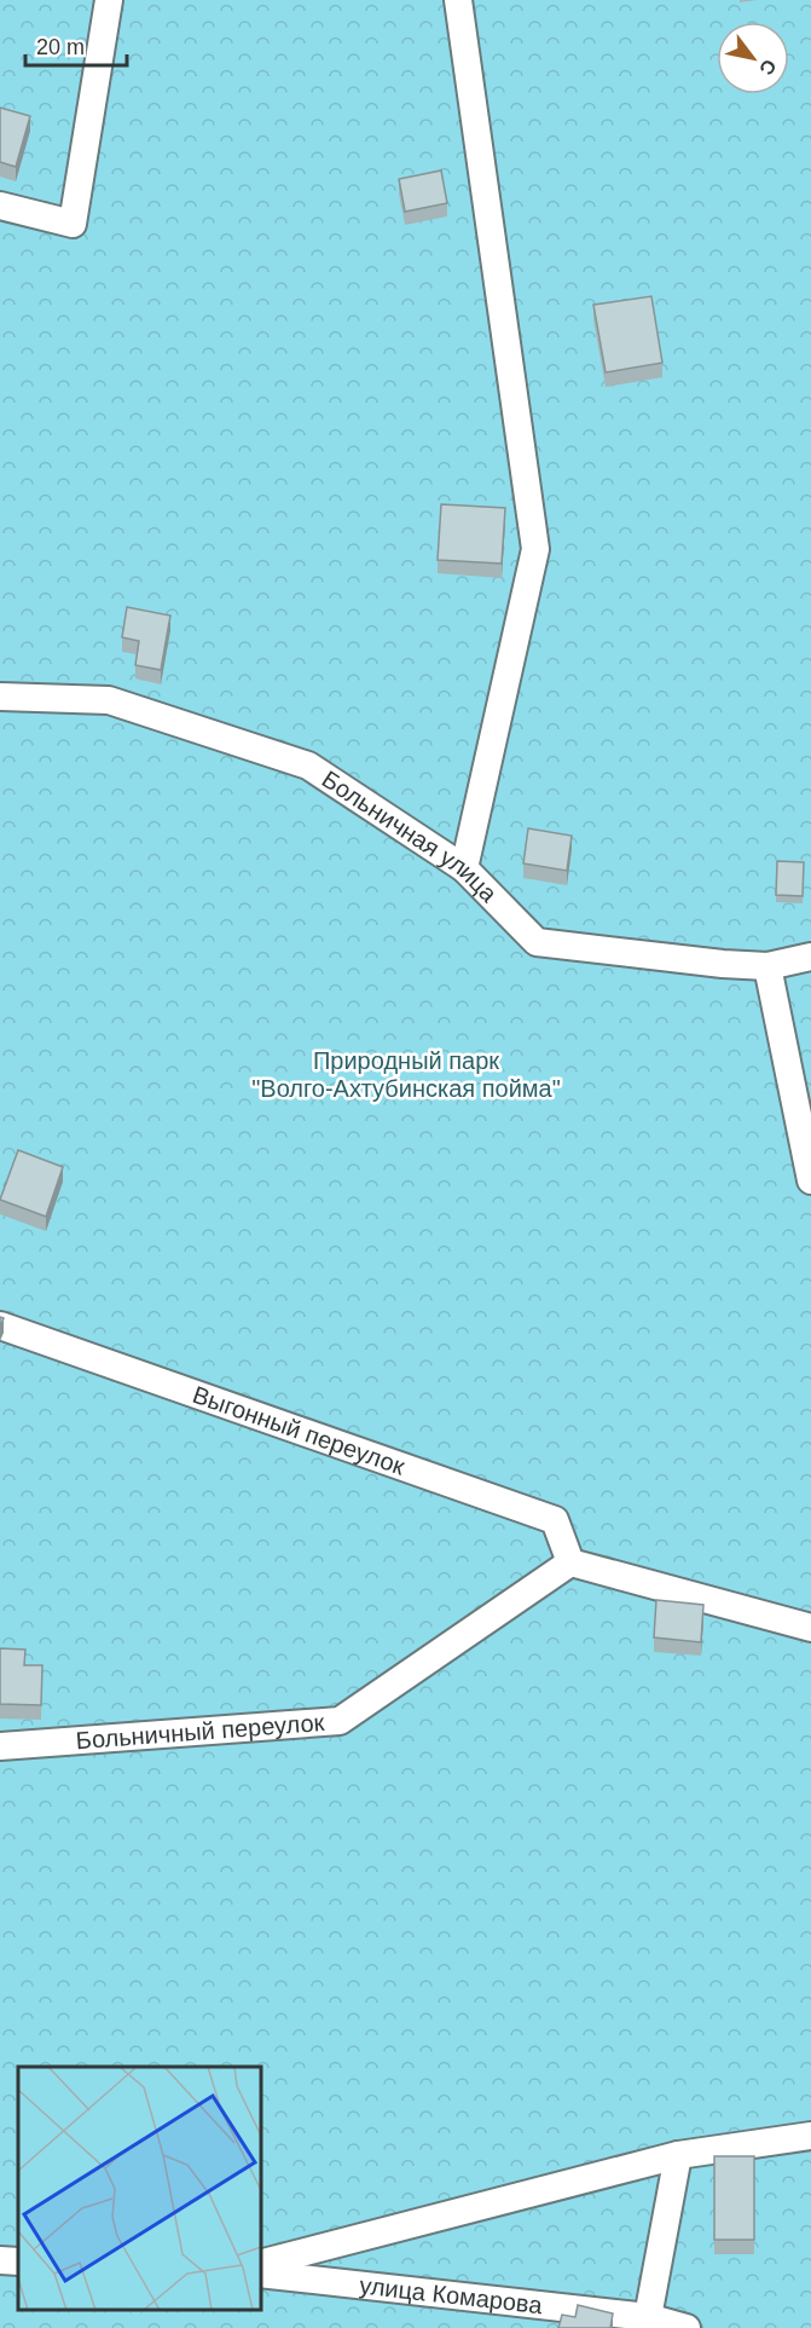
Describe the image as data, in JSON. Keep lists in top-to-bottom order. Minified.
{"streets":{"street":["Больничная улица","Выгонный переулок","Больничный переулок","улица Комарова"]},"crossings":[["Выгонный переулок","Больничный переулок"]],"parks":["Природный парк \"Волго-Ахтубинская пойма\""],"scale_bar":"20 m","north":"bottom right"}
